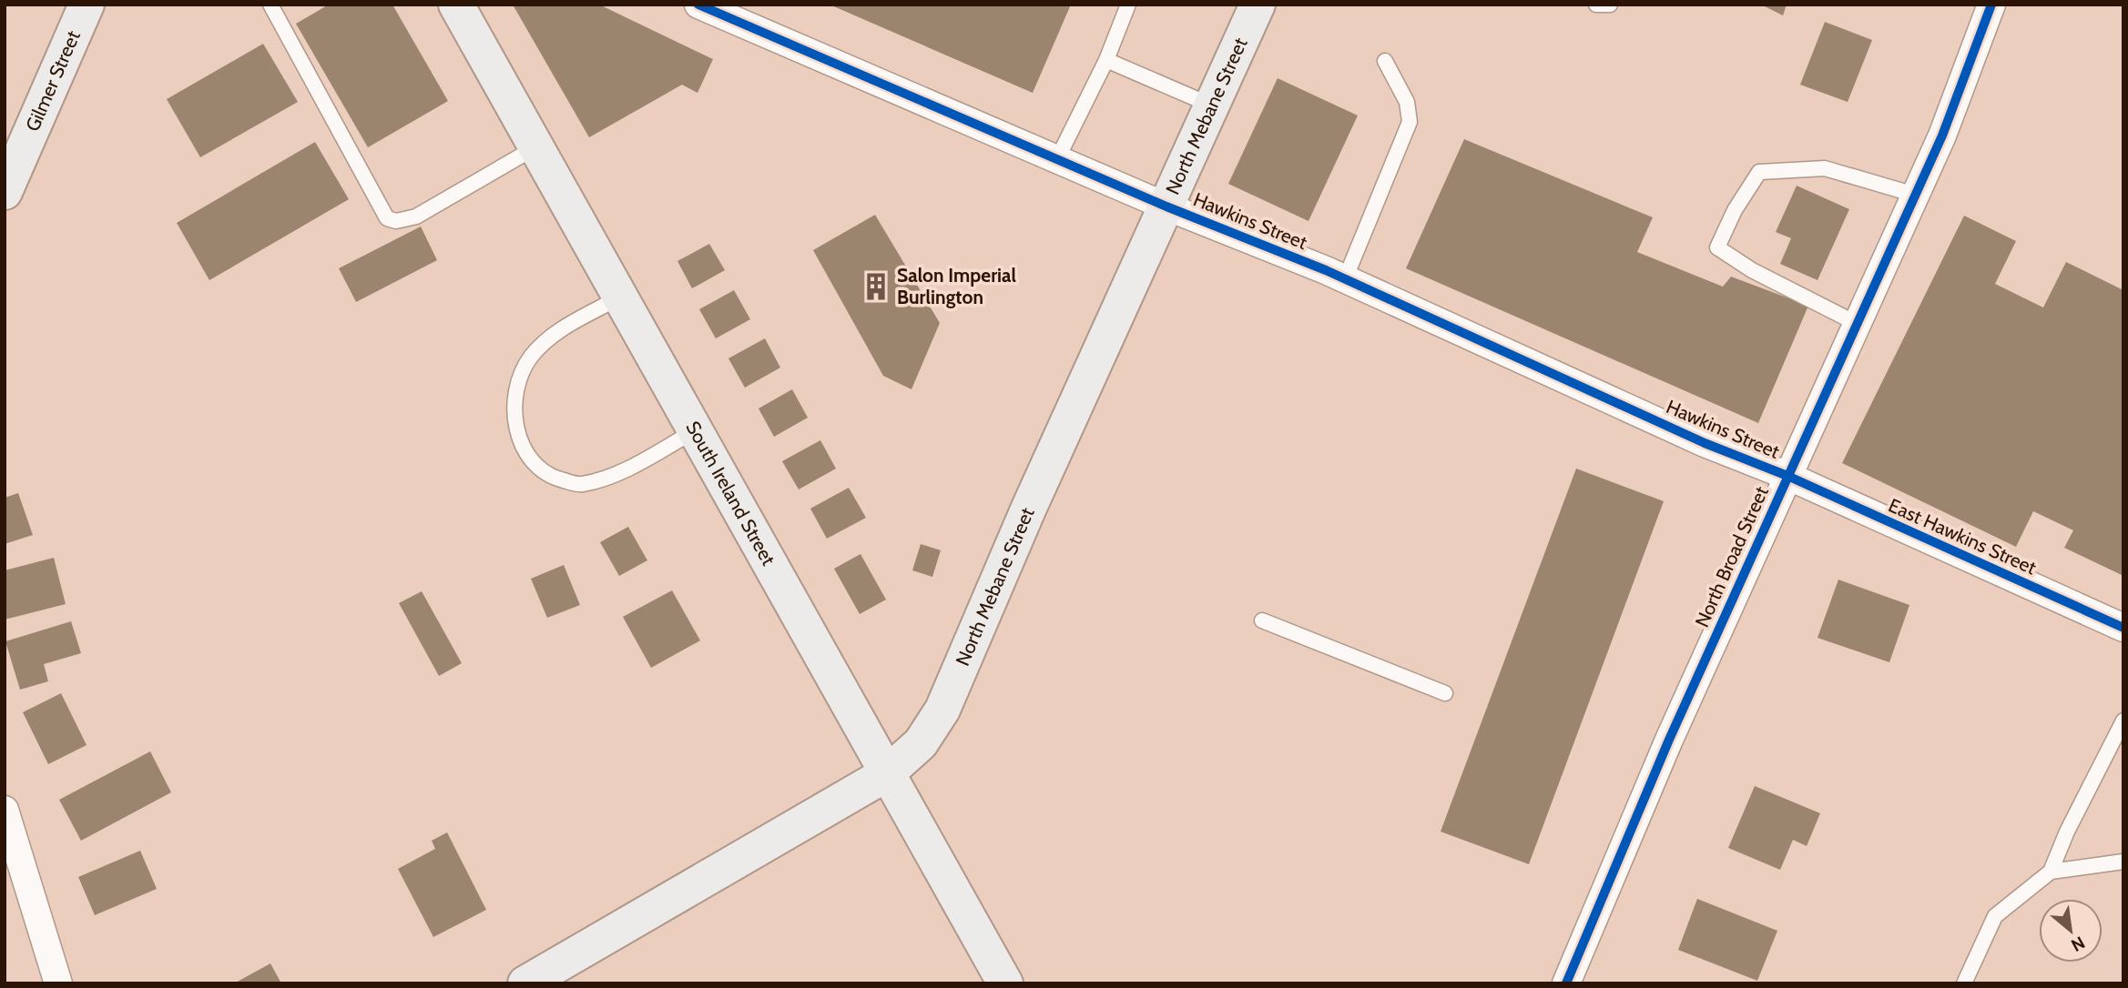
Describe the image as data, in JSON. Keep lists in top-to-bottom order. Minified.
{"streets":{"street":["Gilmer Street","North Mebane Street","Hawkins Street","South Ireland Street","East Hawkins Street","North Broad Street"]},"crossings":[["North Mebane Street","Hawkins Street"],["North Mebane Street","South Ireland Street"],["Hawkins Street","East Hawkins Street"],["Hawkins Street","North Broad Street"],["East Hawkins Street","North Broad Street"]],"places":{"building":["Salon Imperial Burlington"]},"north":"bottom right"}
